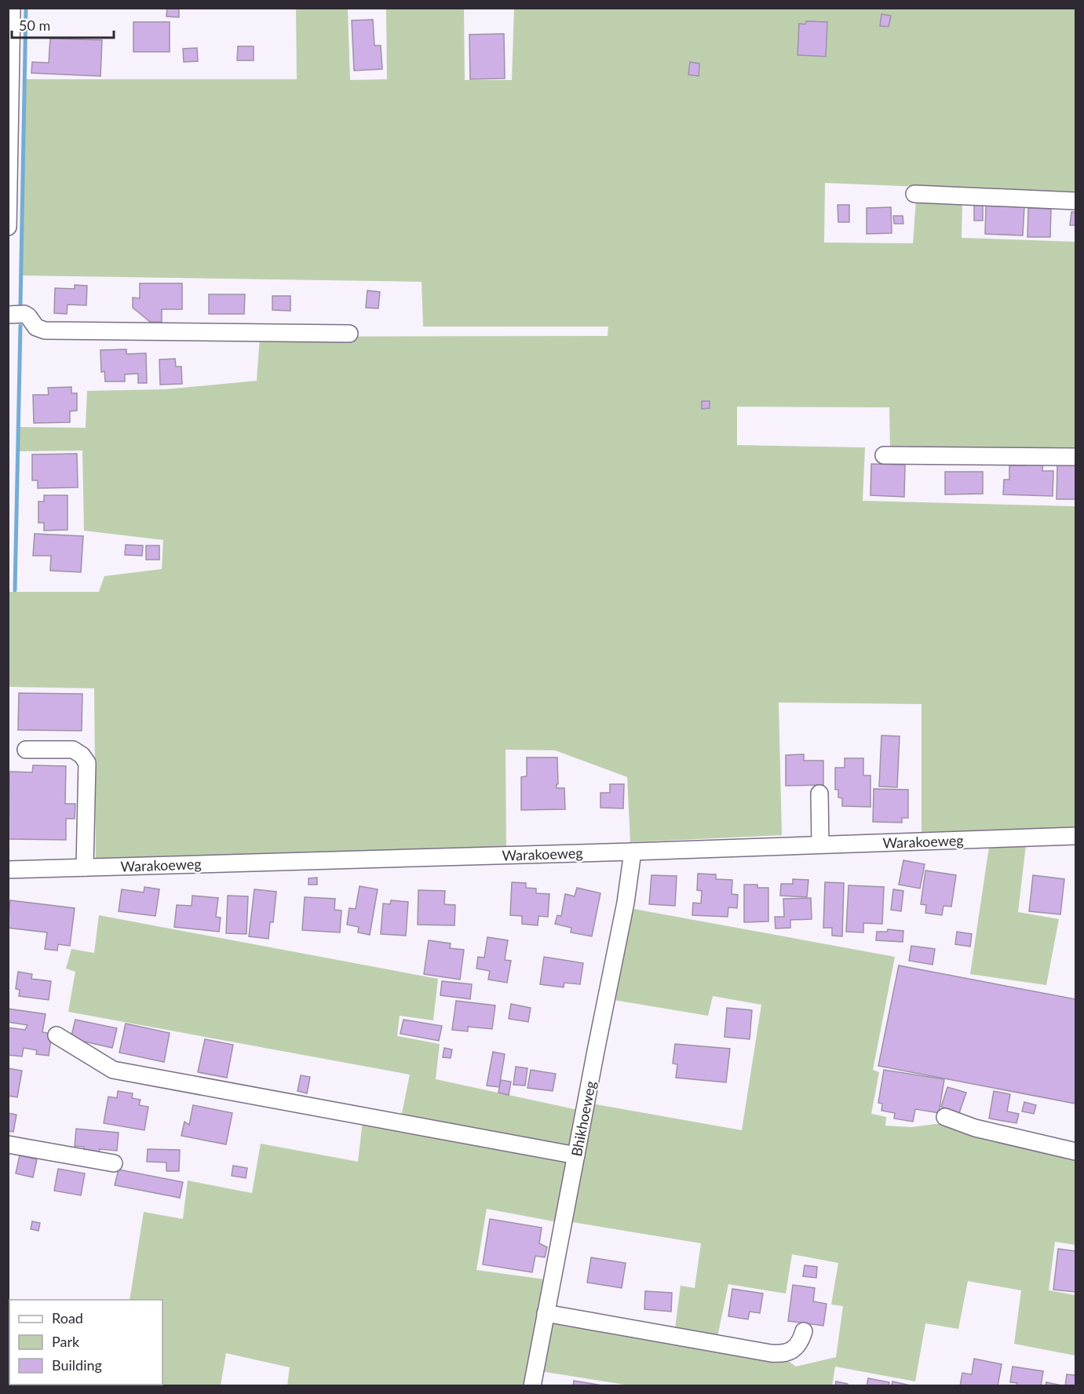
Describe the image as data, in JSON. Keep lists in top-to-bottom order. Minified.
{"streets":{"street":["Warakoeweg","Bhikhoeweg"]},"crossings":[["Warakoeweg","Bhikhoeweg"]],"legend":["Road","Park","Building"],"scale_bar":"50 m"}
